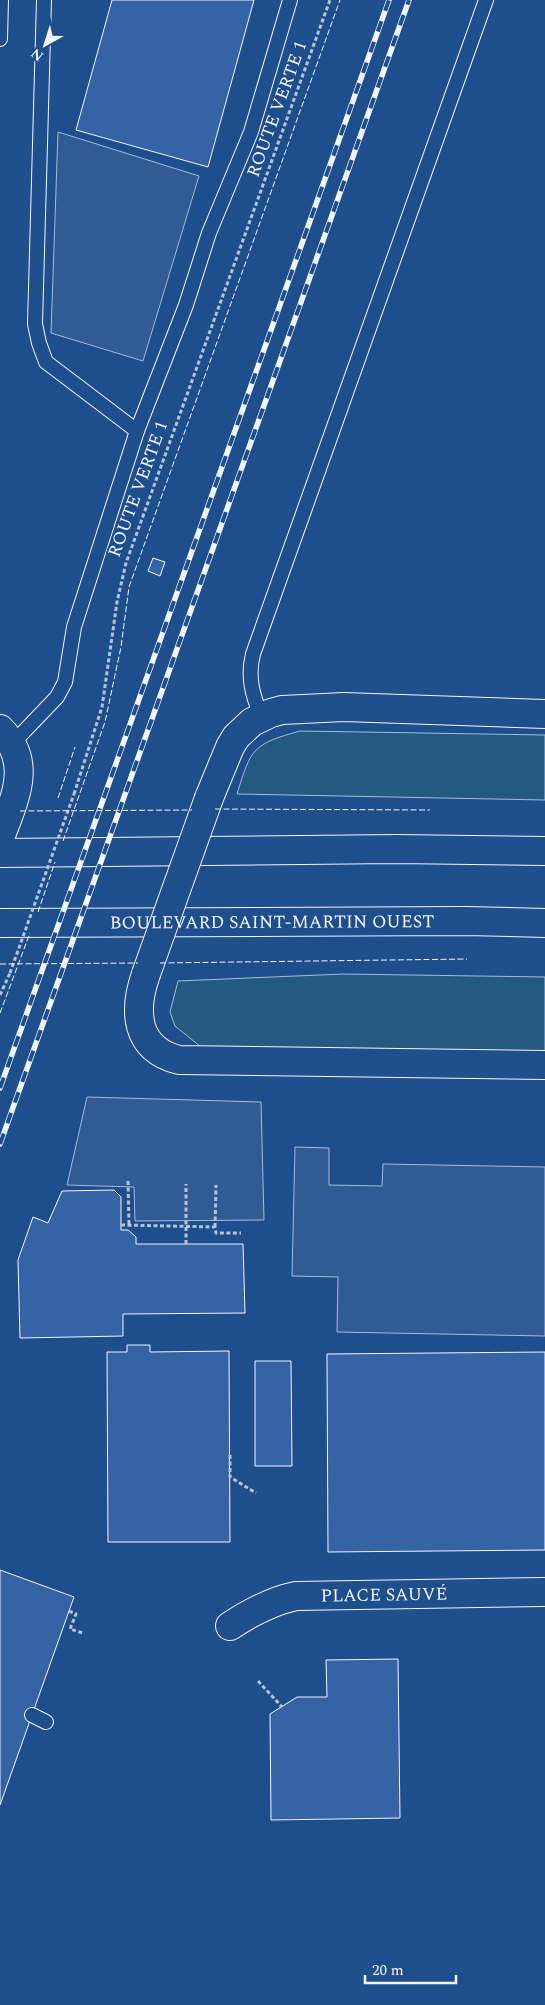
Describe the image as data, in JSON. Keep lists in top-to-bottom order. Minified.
{"streets":{"main road":["BOULEVARD SAINT-MARTIN OUEST","PLACE SAUVÉ"],"path":["ROUTE VERTE 1"]},"scale_bar":"20 m","north":"bottom left"}
